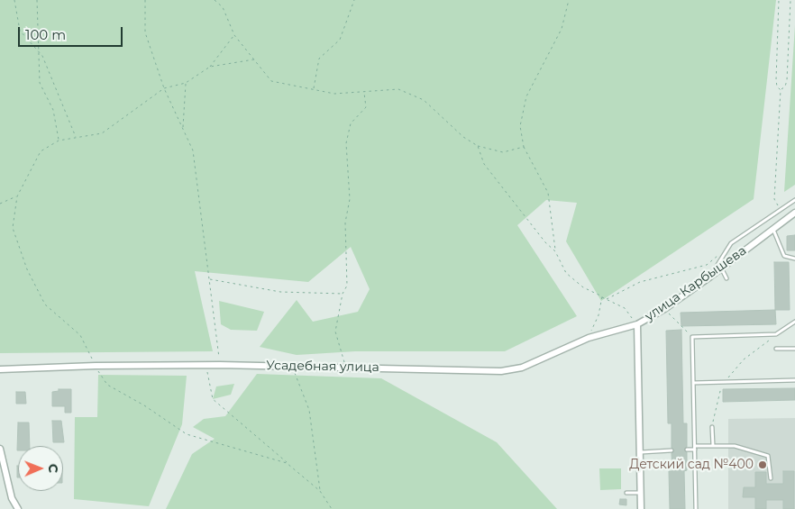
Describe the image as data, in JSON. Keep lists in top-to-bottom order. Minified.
{"streets":{"street":["улица Карбышева","Усадебная улица"]},"crossings":[["улица Карбышева","Усадебная улица"]],"places":["Детский сад №400"],"scale_bar":"100 m","north":"right"}
